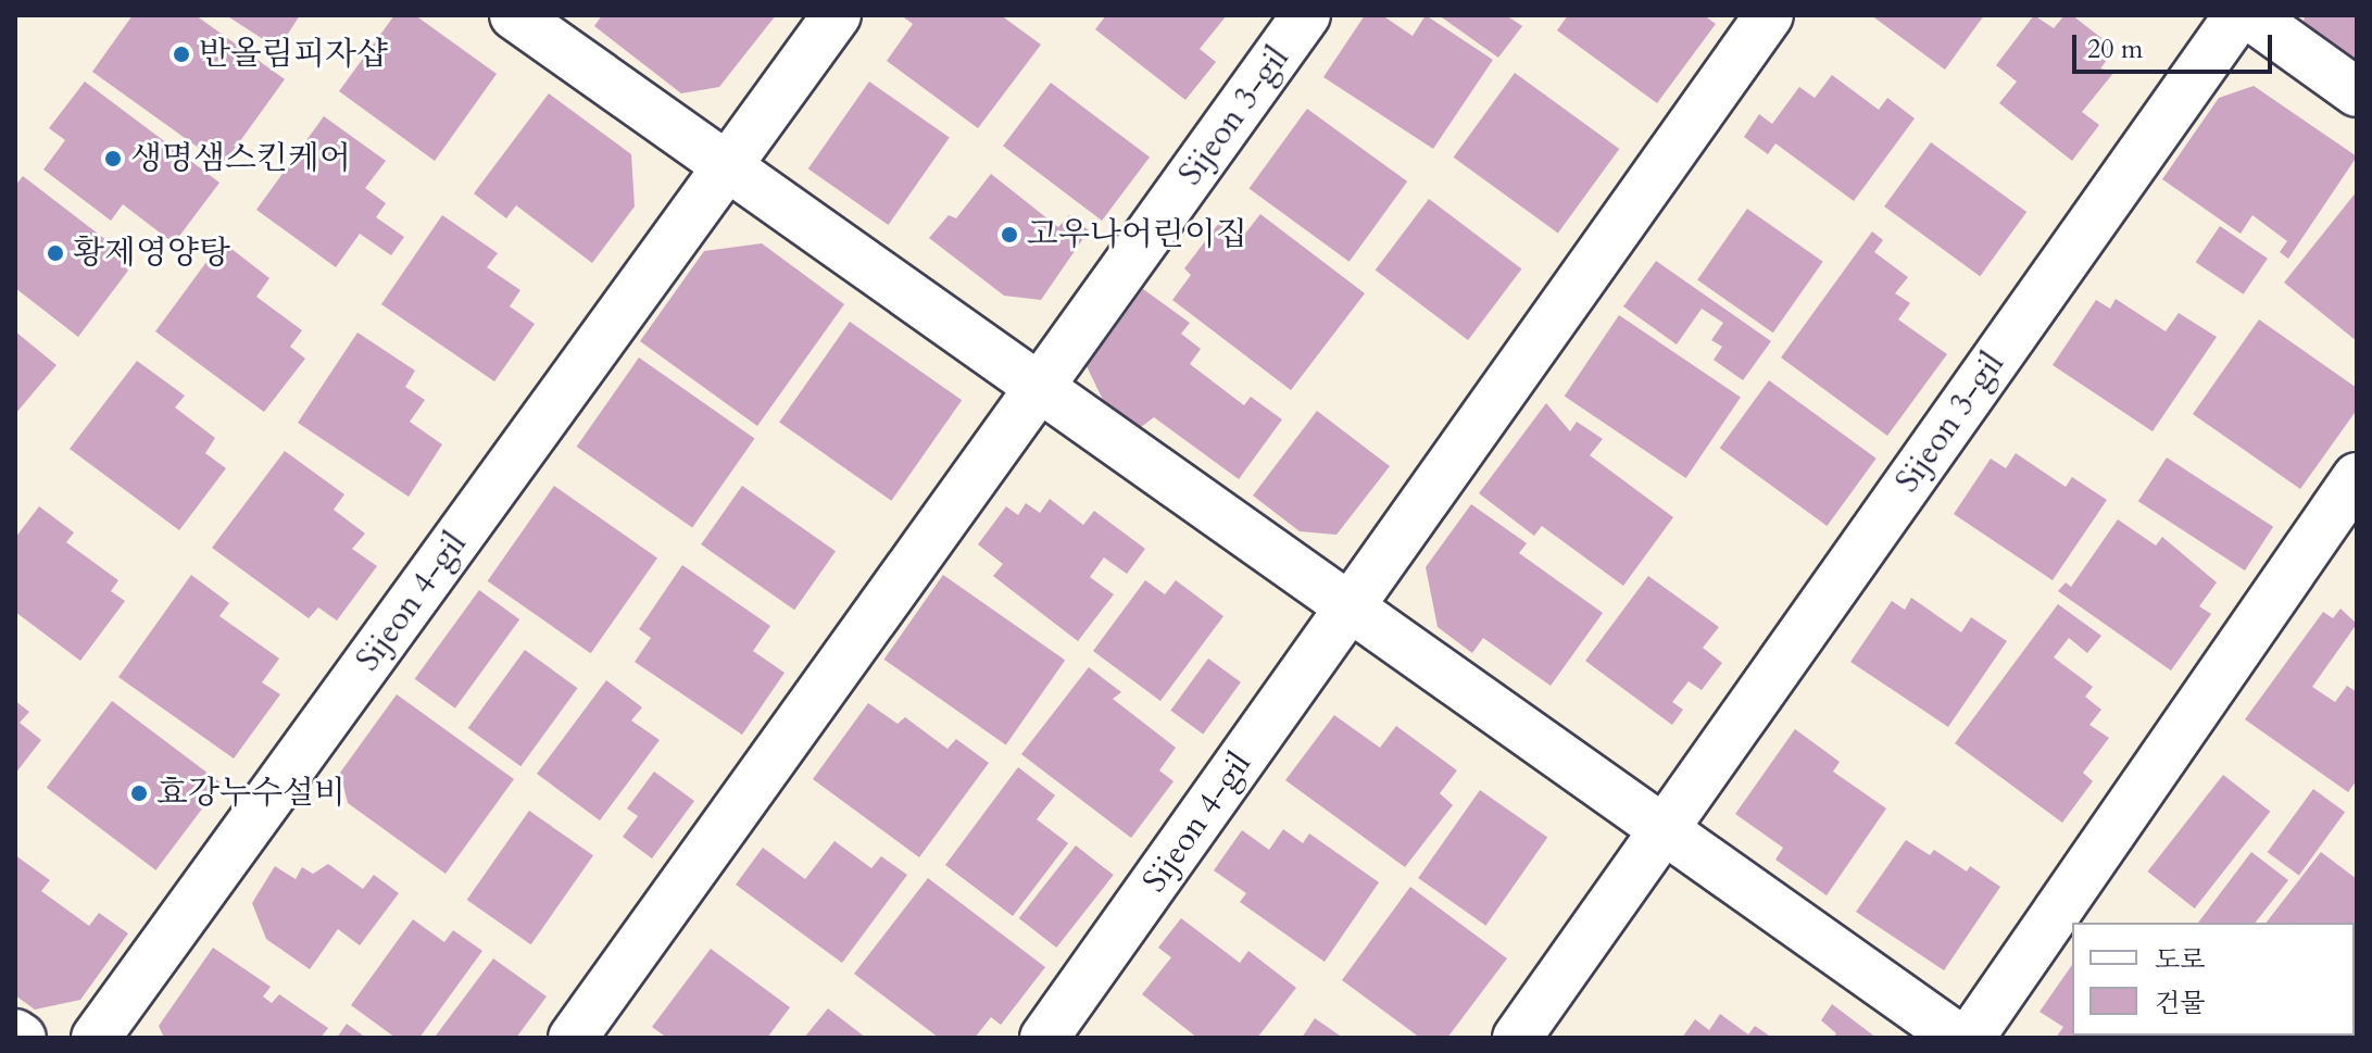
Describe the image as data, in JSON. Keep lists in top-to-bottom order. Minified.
{"streets":{"street":["Sijeon 3-gil","Sijeon 4-gil"]},"places":["반올림피자샵","생명샘스킨케어","고우나어린이집","황제영양탕","효강누수설비"],"legend":["도로","건물"],"scale_bar":"20 m"}
